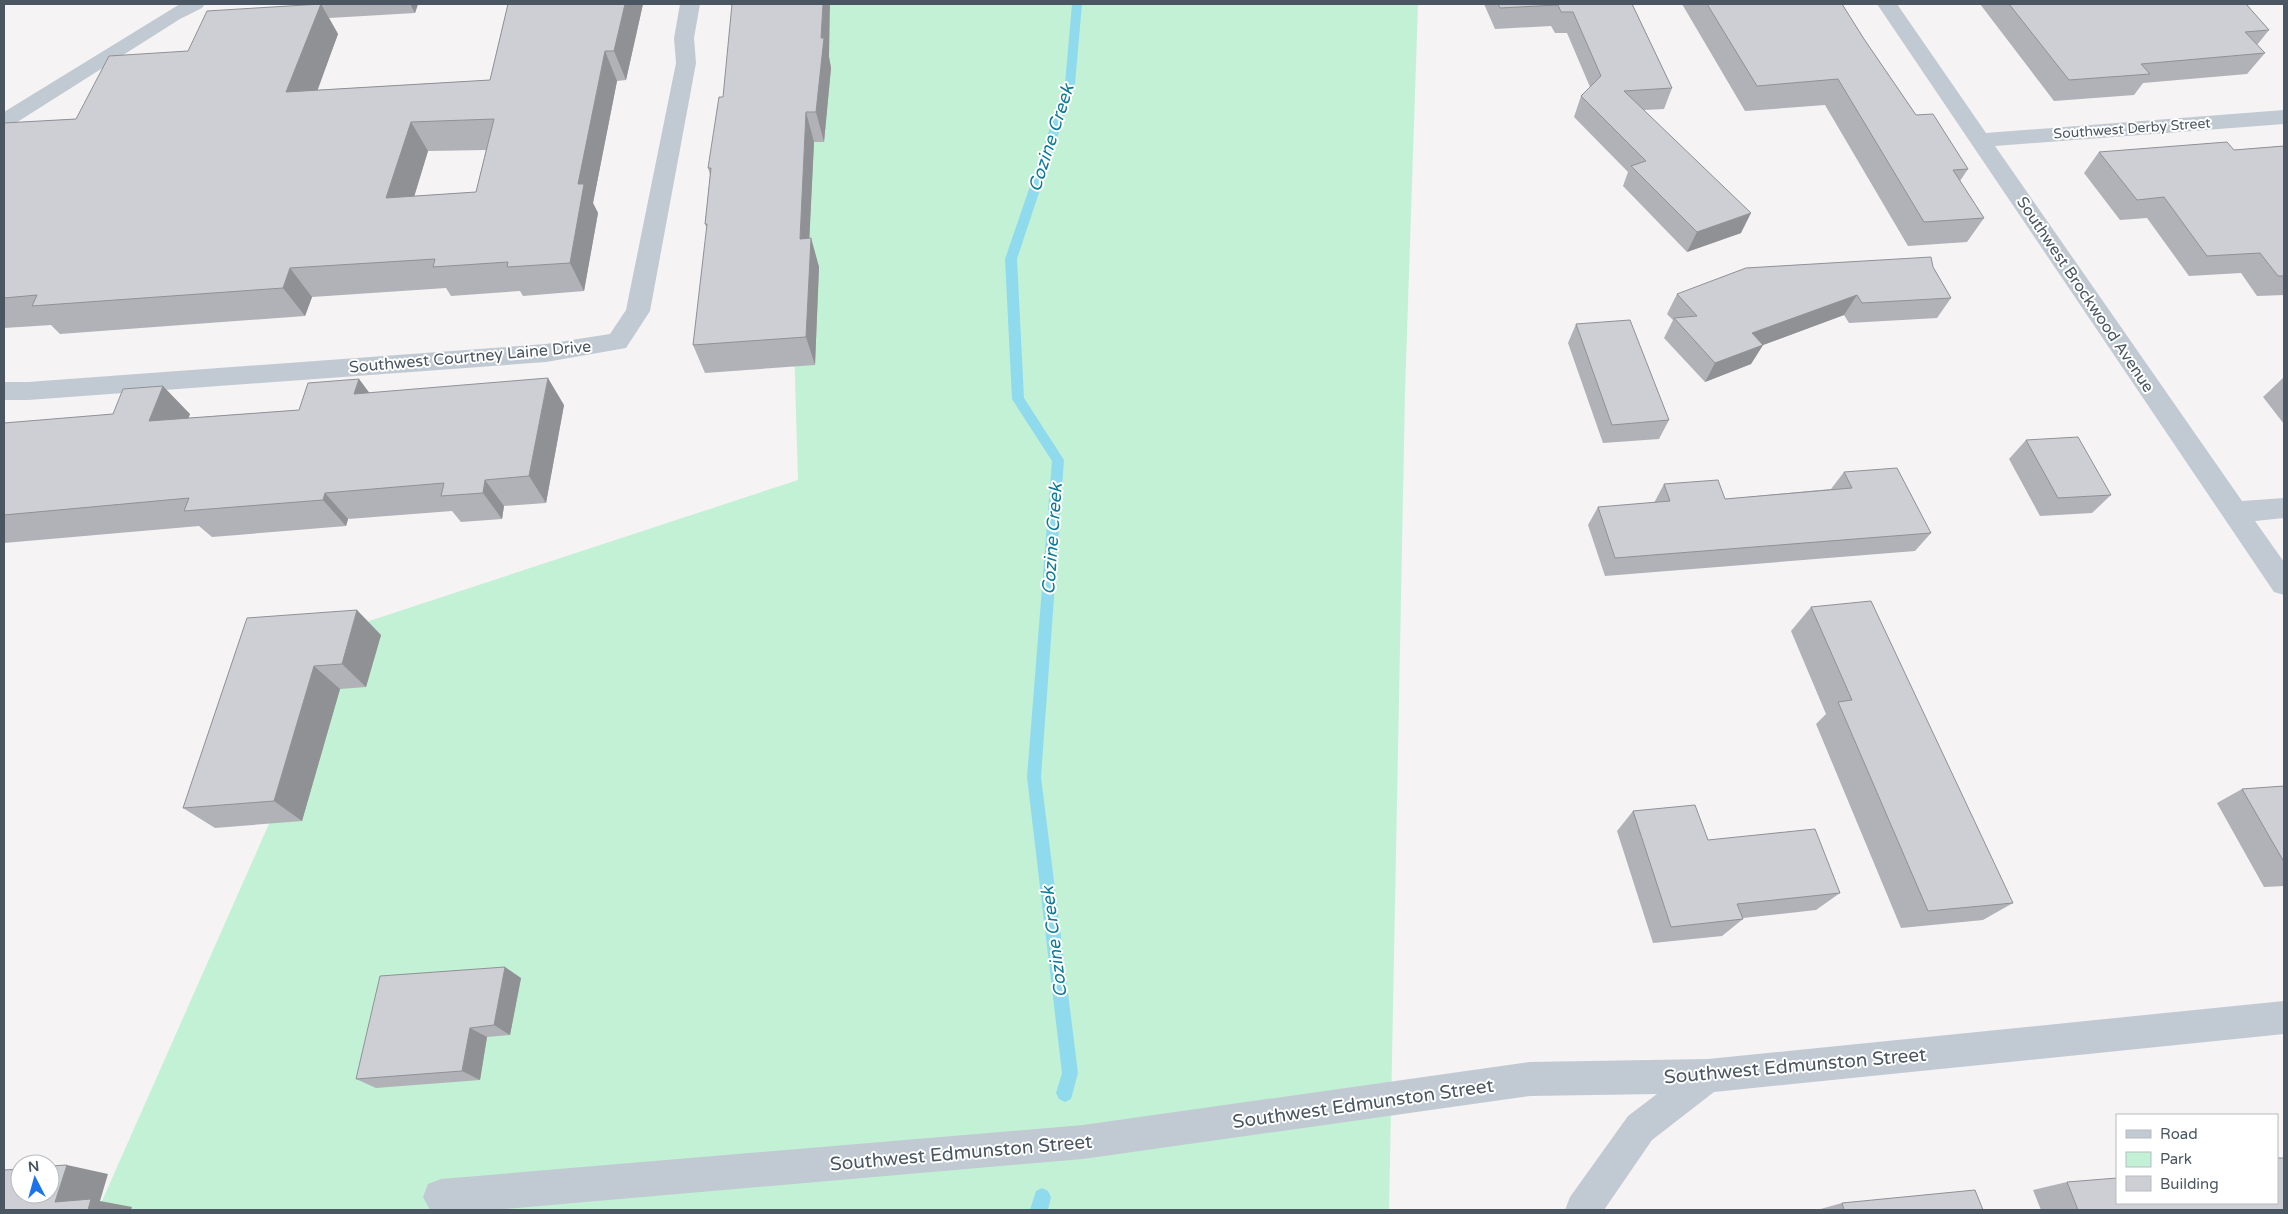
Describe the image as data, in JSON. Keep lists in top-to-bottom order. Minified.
{"streets":{"street":["Southwest Derby Street","Southwest Brockwood Avenue","Southwest Courtney Laine Drive","Southwest Edmunston Street"]},"crossings":[["Southwest Derby Street","Southwest Brockwood Avenue"]],"water":["Cozine Creek"],"legend":["Road","Park","Building"],"north":"top"}
